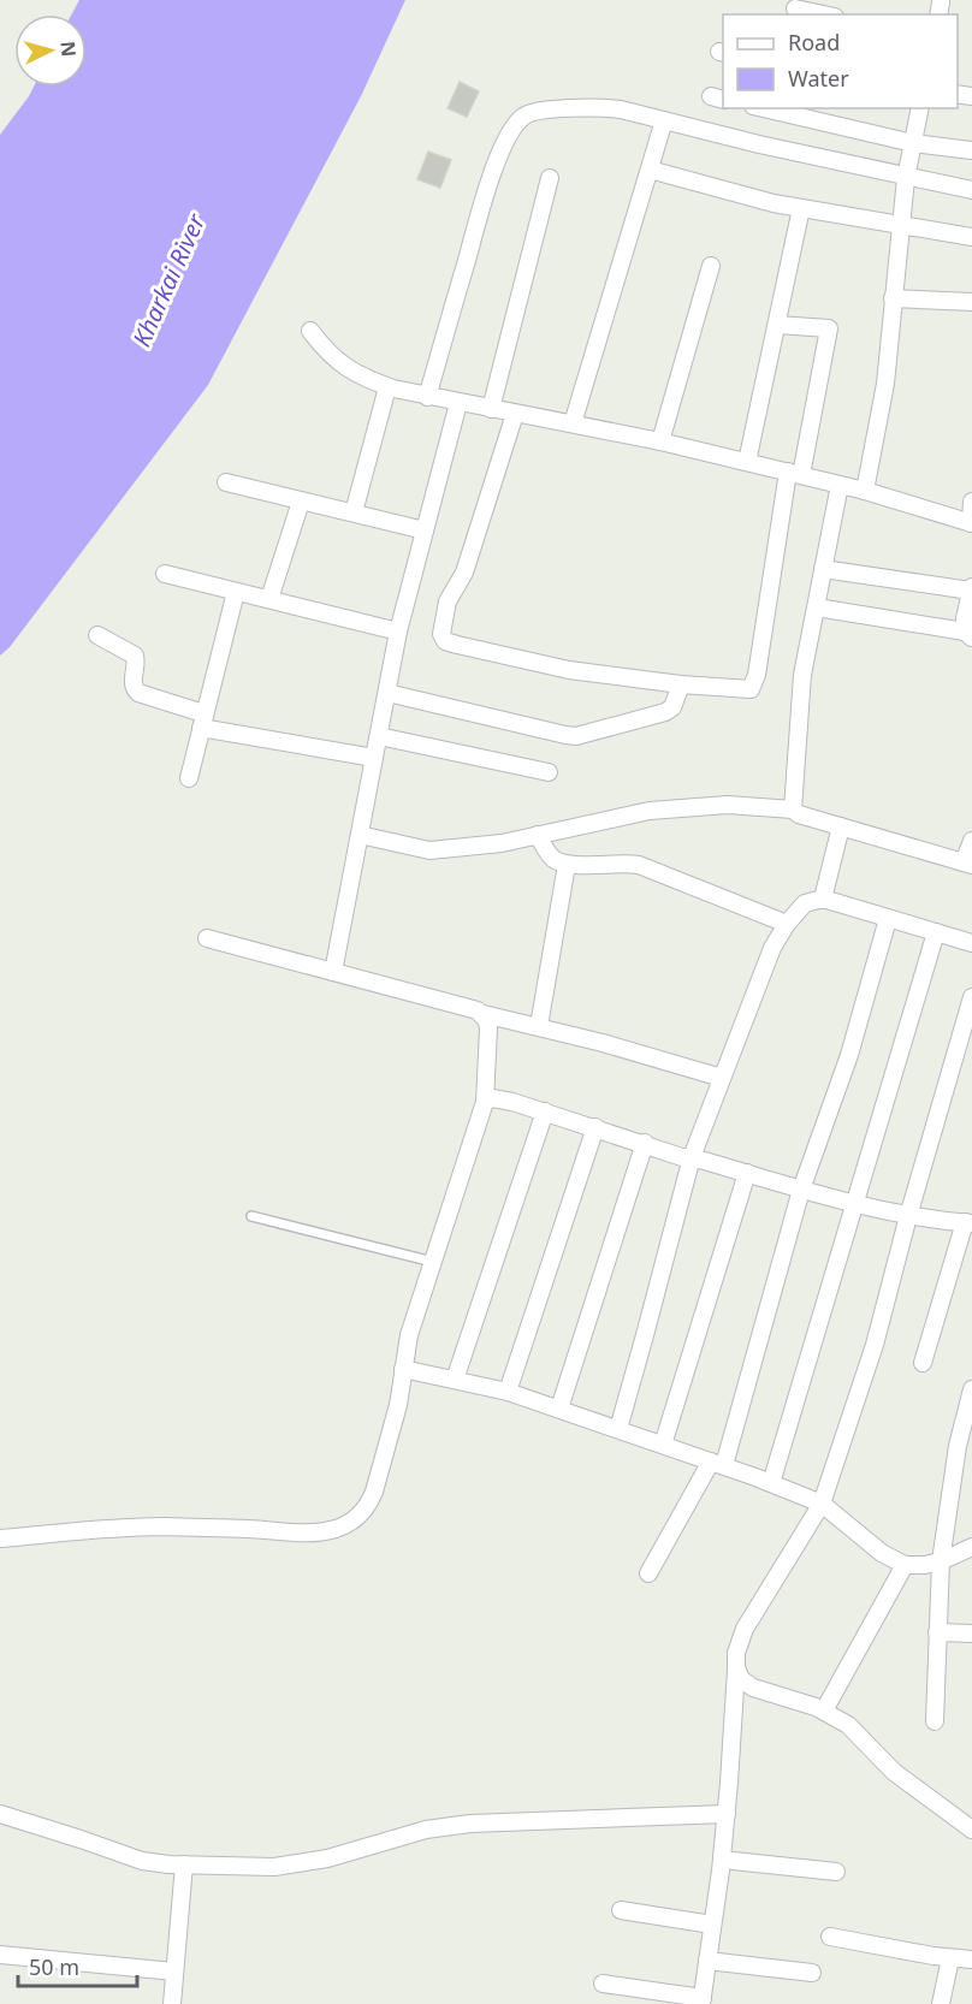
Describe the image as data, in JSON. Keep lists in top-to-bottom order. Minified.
{"water":["Kharkai River"],"legend":["Road","Water"],"scale_bar":"50 m","north":"right"}
